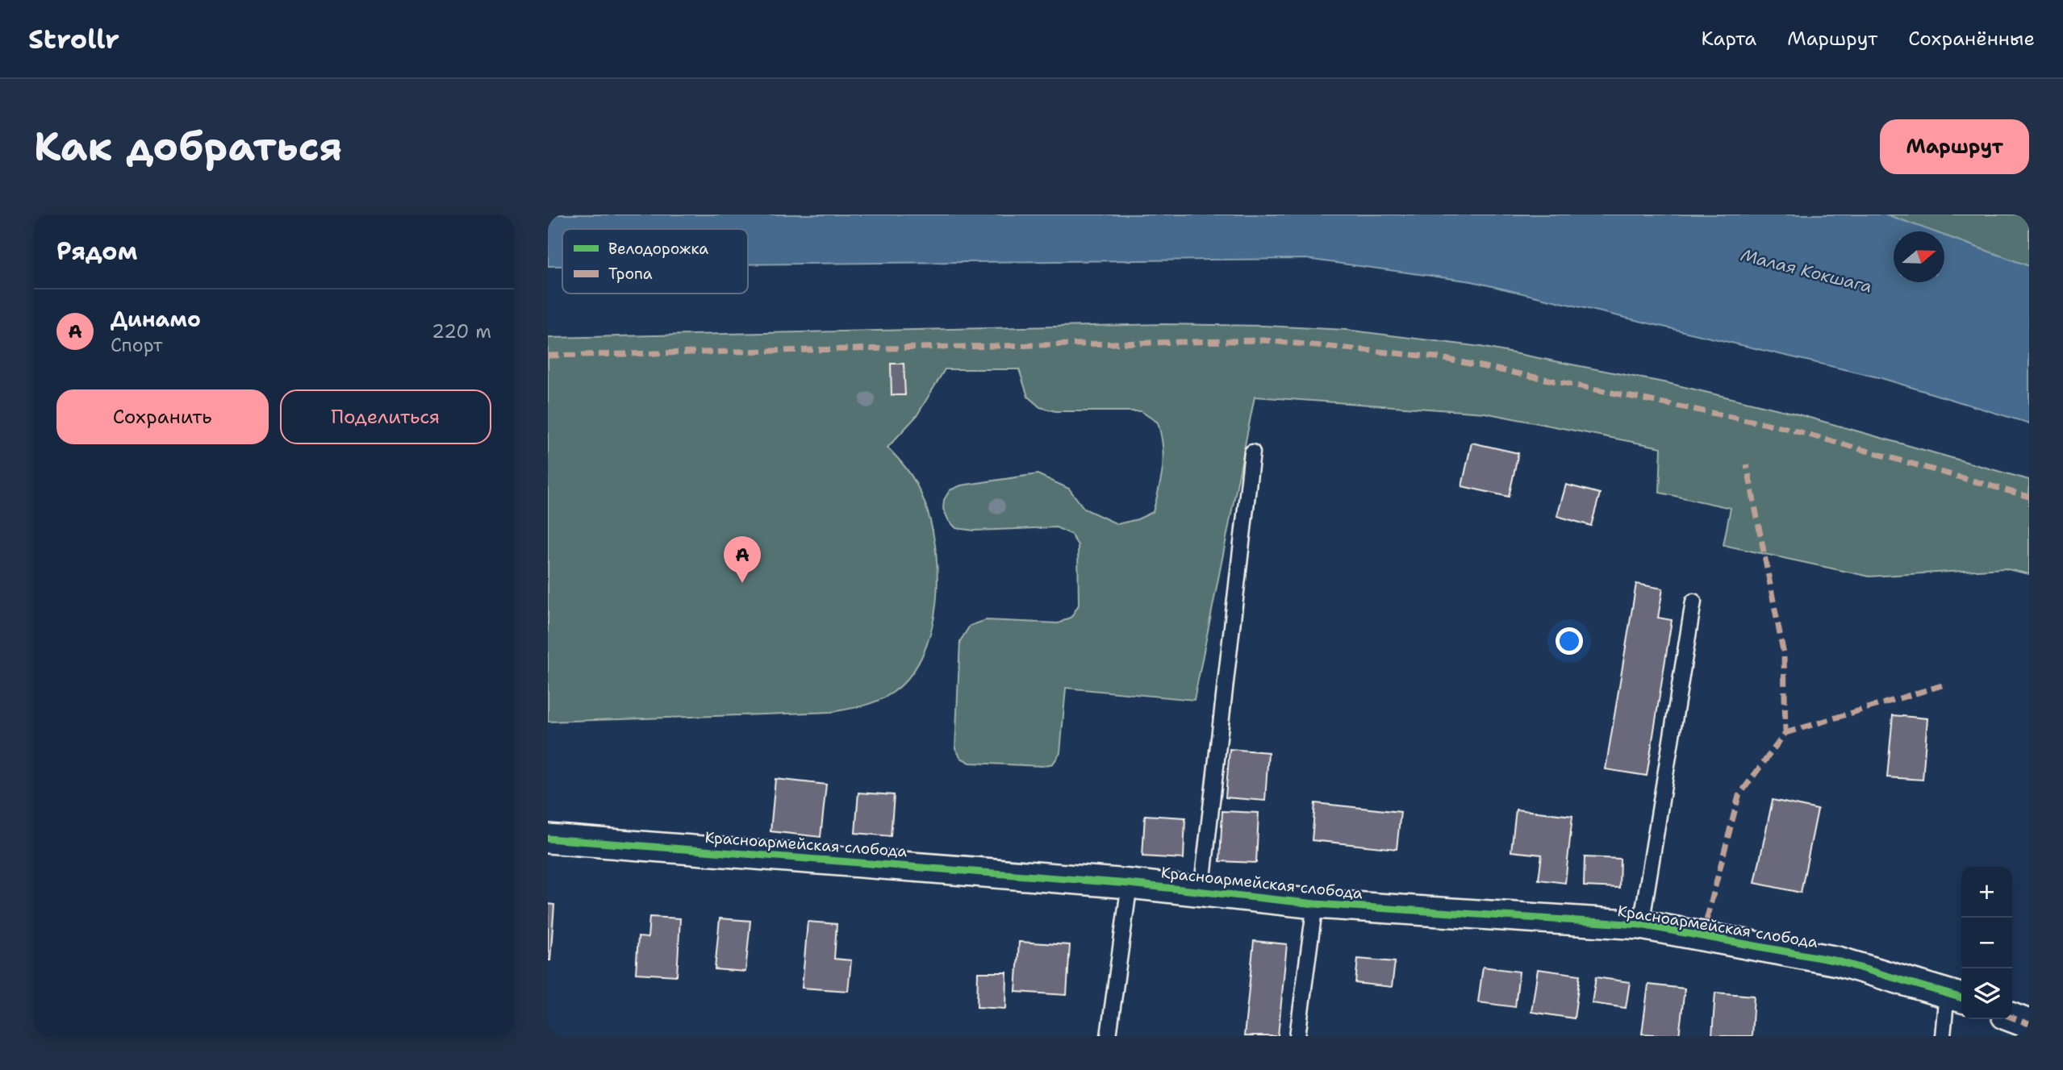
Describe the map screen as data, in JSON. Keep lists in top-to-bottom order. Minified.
{"streets":{"street":["Красноармейская слобода"]},"water":["Малая Кокшага"],"legend":["Велодорожка","Тропа"],"north":"right","page":{"header":"Strollr","nav":["Карта","Маршрут","Сохранённые"],"buttons":["Маршрут",["Сохранить","Поделиться"]],"title":"Как добраться","heading":"Рядом","list":[{"mark":"A","name":"Динамо","note":"Спорт","value":"220 m"}],"pins":"A","map_buttons":["+","−"]}}
